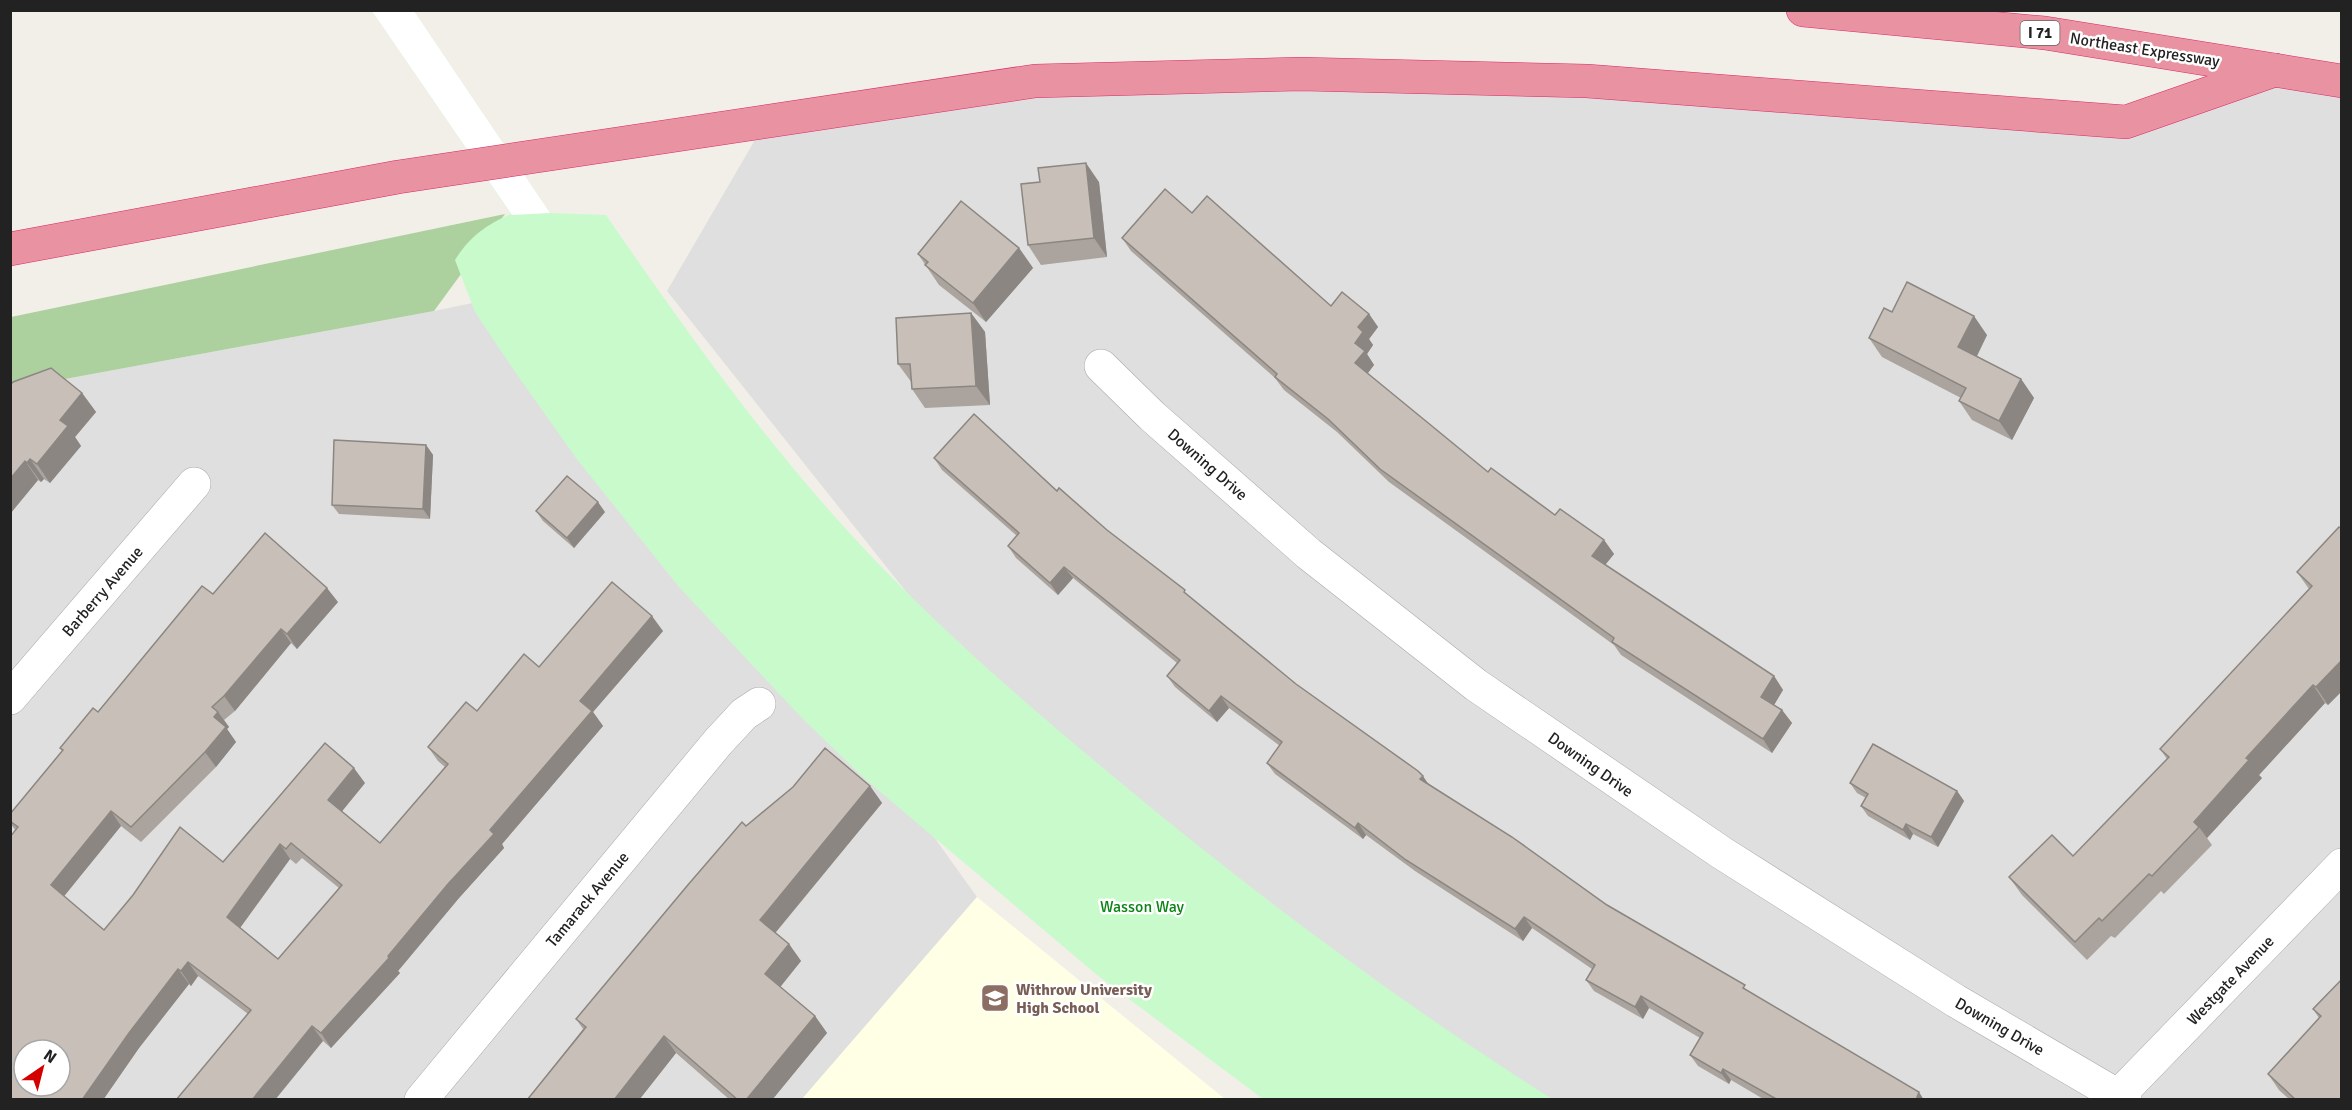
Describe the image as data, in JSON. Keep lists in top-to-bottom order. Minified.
{"streets":{"highway":["I 71","Northeast Expressway"],"street":["Downing Drive","Barberry Avenue","Tamarack Avenue","Westgate Avenue"]},"crossings":[["Downing Drive","Westgate Avenue"]],"parks":["Wasson Way"],"places":{"school or university":["Withrow University High School"]},"north":"top right"}
